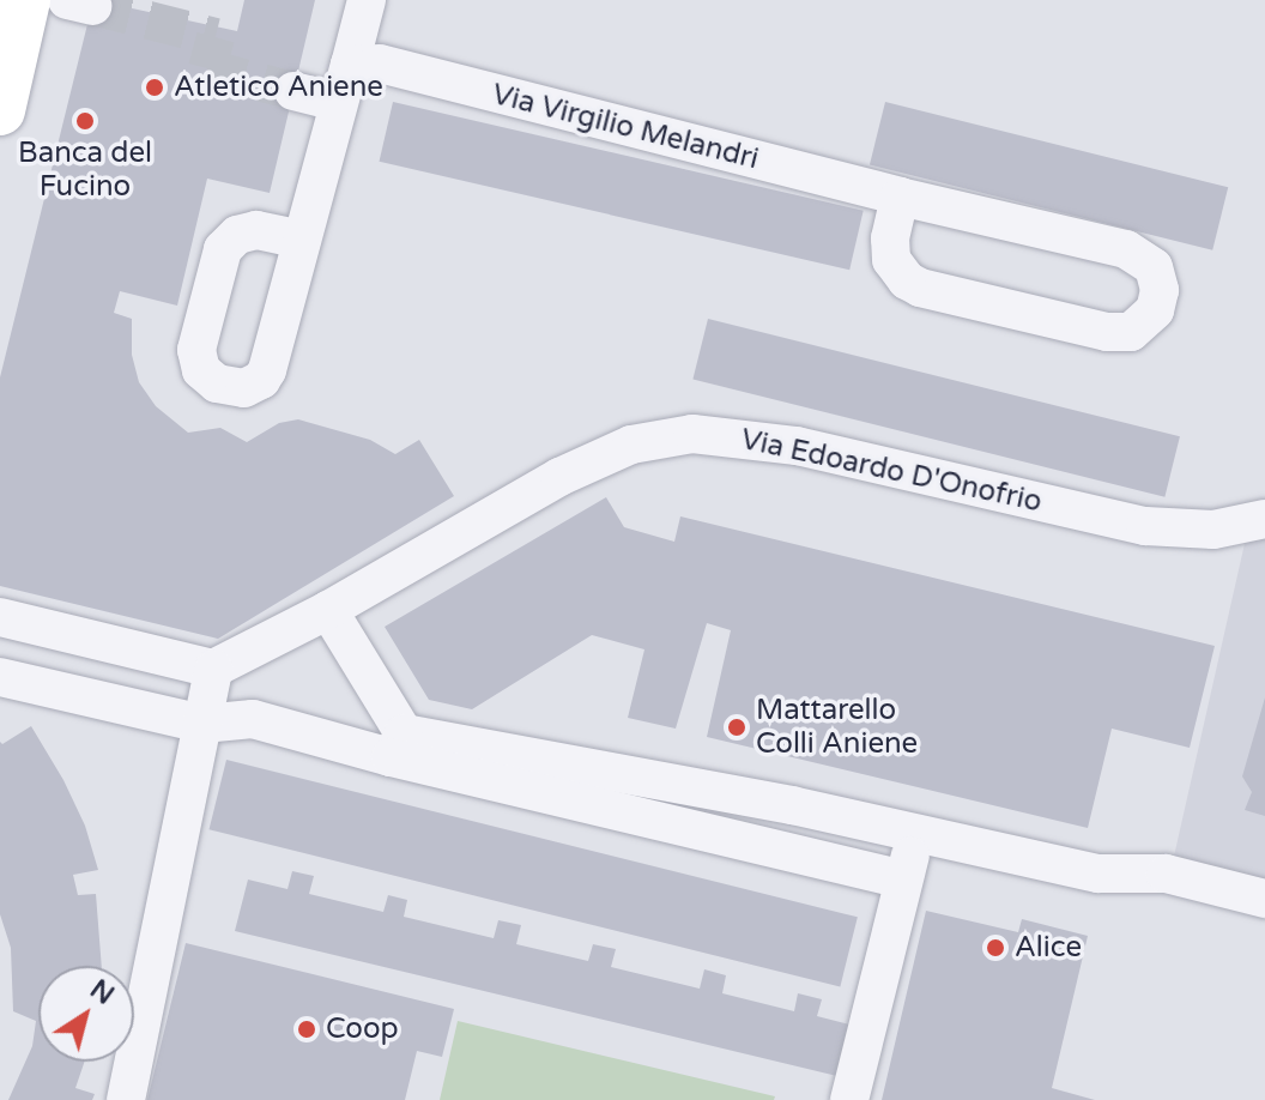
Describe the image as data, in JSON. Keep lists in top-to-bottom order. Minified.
{"streets":{"street":["Via Virgilio Melandri","Via Edoardo D'Onofrio"]},"places":["Atletico Aniene","Banca del Fucino","Mattarello Colli Aniene","Alice","Coop"],"north":"top right"}
